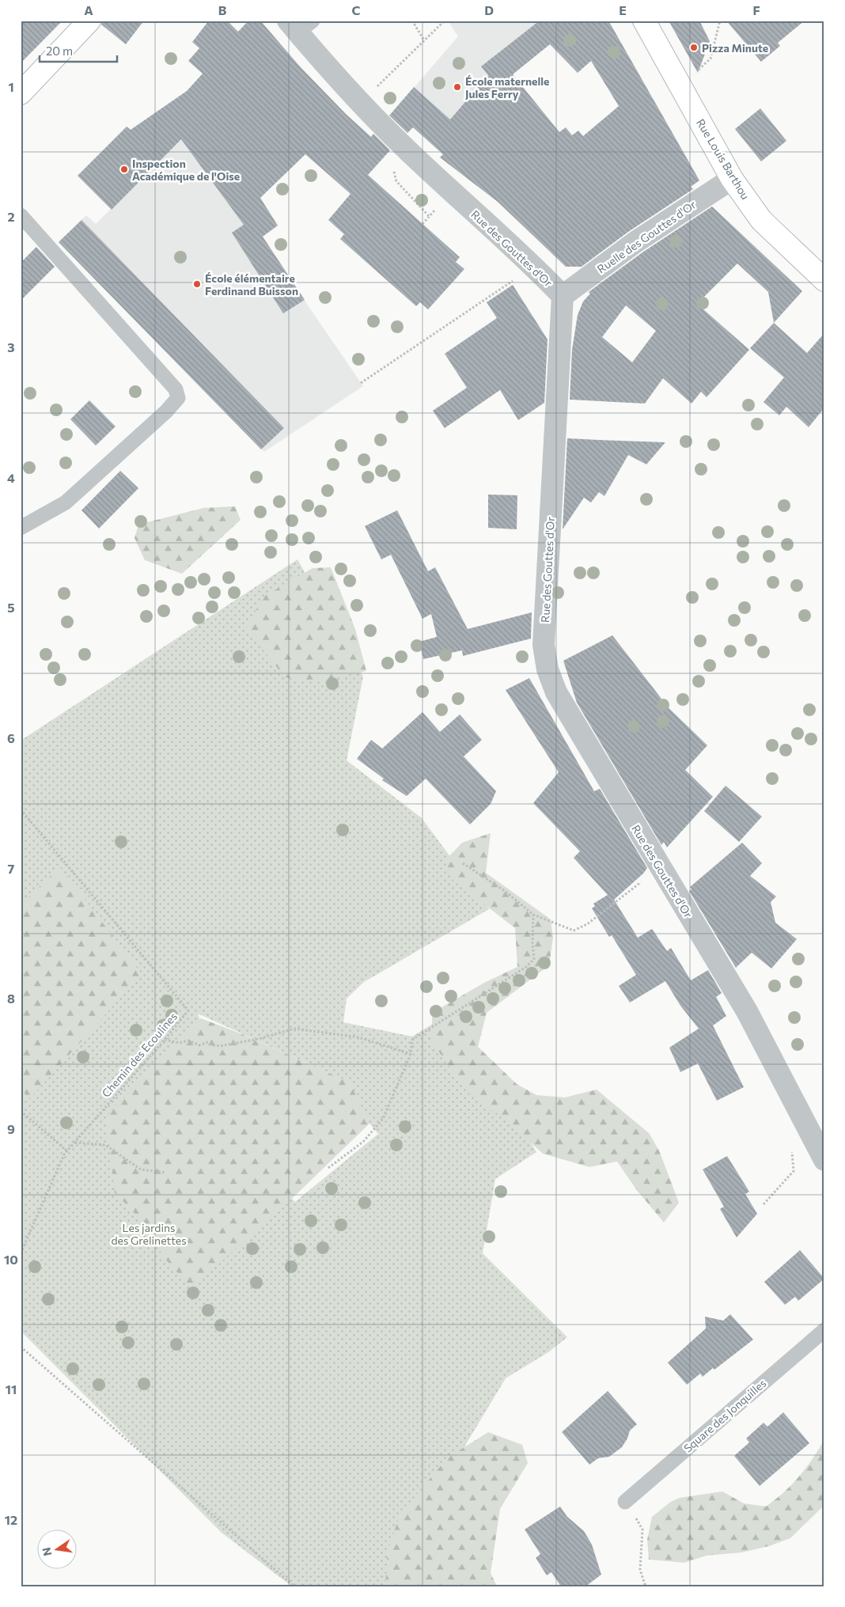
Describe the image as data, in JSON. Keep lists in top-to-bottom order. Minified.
{"streets":{"main road":["Rue Louis Barthou"],"street":["Ruelle des Gouttes d'Or","Rue des Gouttes d'Or"],"lane":["Square des Jonquilles"],"path":["Chemin des Ecoulines"]},"crossings":[["Rue Louis Barthou","Ruelle des Gouttes d'Or"],["Ruelle des Gouttes d'Or","Rue des Gouttes d'Or"]],"parks":["Les jardins des Grelinettes"],"places":["Pizza Minute","École maternelle Jules Ferry","Inspection Académique de l'Oise","École élémentaire Ferdinand Buisson"],"scale_bar":"20 m","north":"left","grid":{"columns":["A","B","C","D","E","F"],"rows":["1","2","3","4","5","6","7","8","9","10","11","12"]}}
